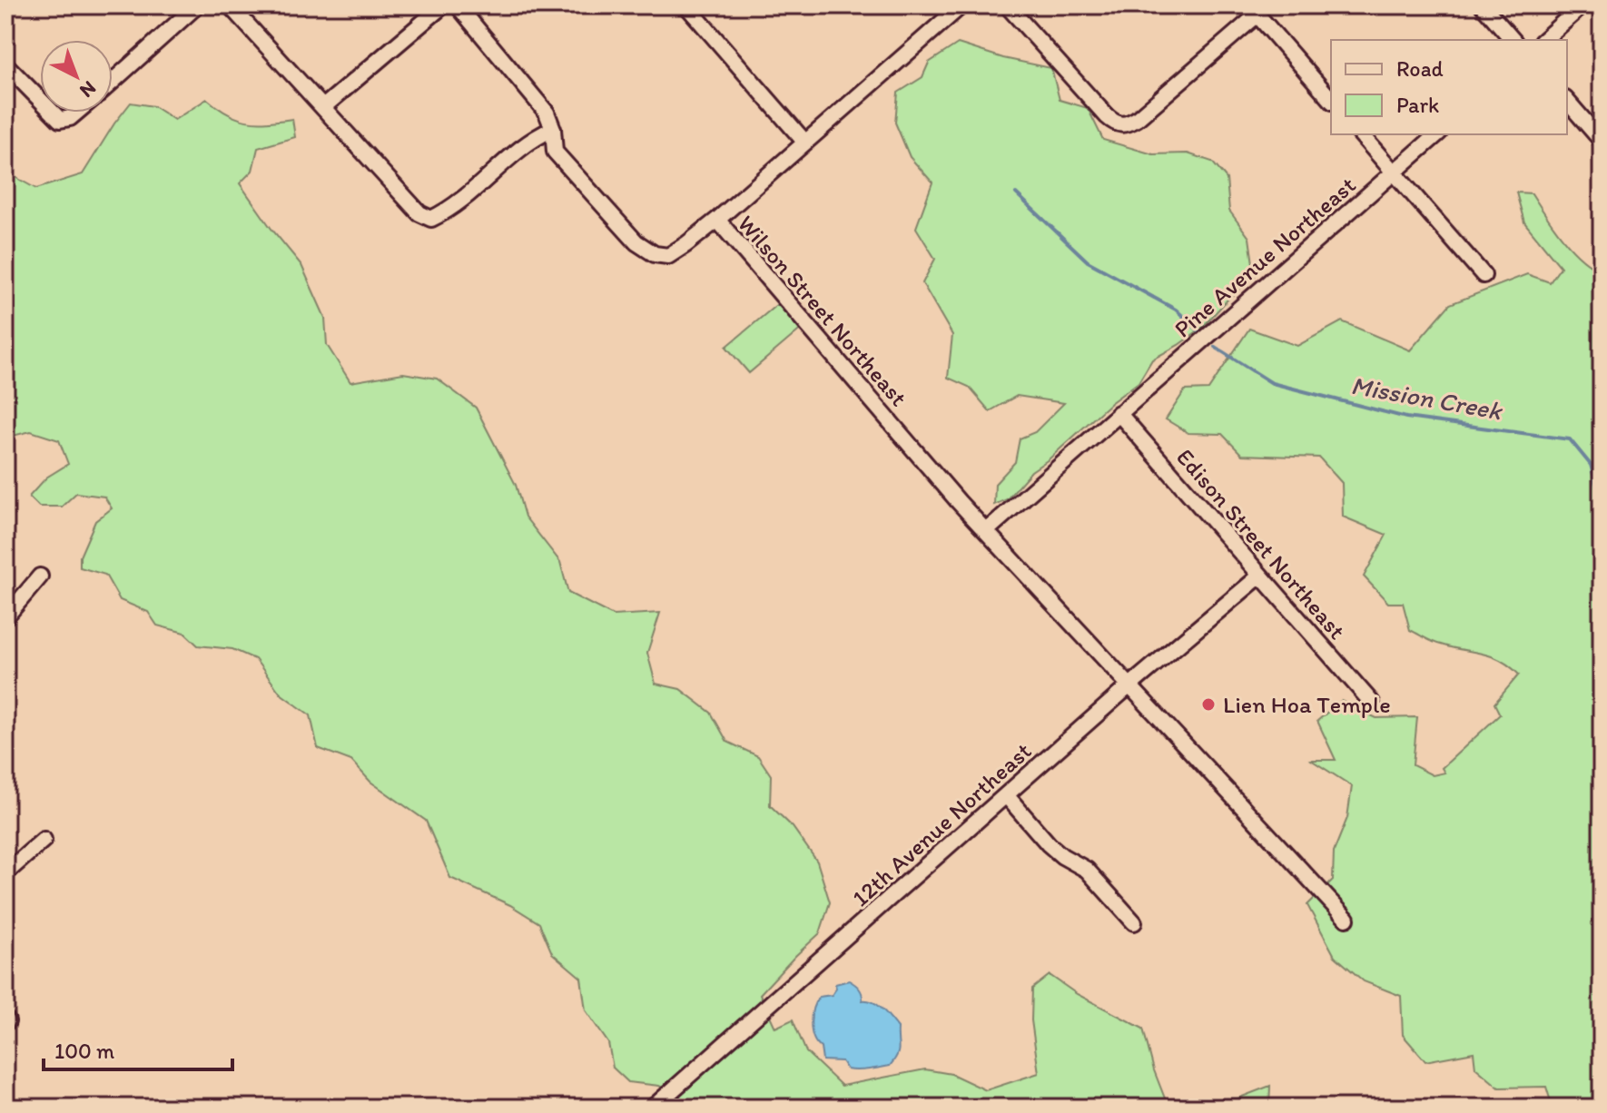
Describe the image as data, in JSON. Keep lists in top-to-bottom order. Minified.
{"streets":{"street":["Pine Avenue Northeast","Wilson Street Northeast","Edison Street Northeast","12th Avenue Northeast"]},"crossings":[["Pine Avenue Northeast","Wilson Street Northeast"],["Pine Avenue Northeast","Edison Street Northeast"],["Wilson Street Northeast","12th Avenue Northeast"],["Edison Street Northeast","12th Avenue Northeast"]],"water":["Mission Creek"],"places":["Lien Hoa Temple"],"legend":["Road","Park"],"scale_bar":"100 m","north":"bottom right"}
